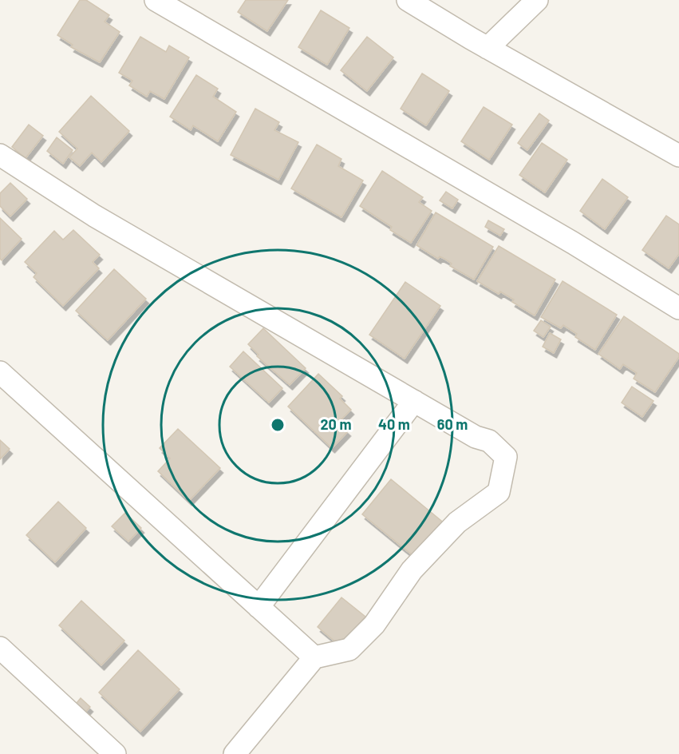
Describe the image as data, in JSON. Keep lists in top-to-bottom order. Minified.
{"rings":["20 m","40 m","60 m"]}
